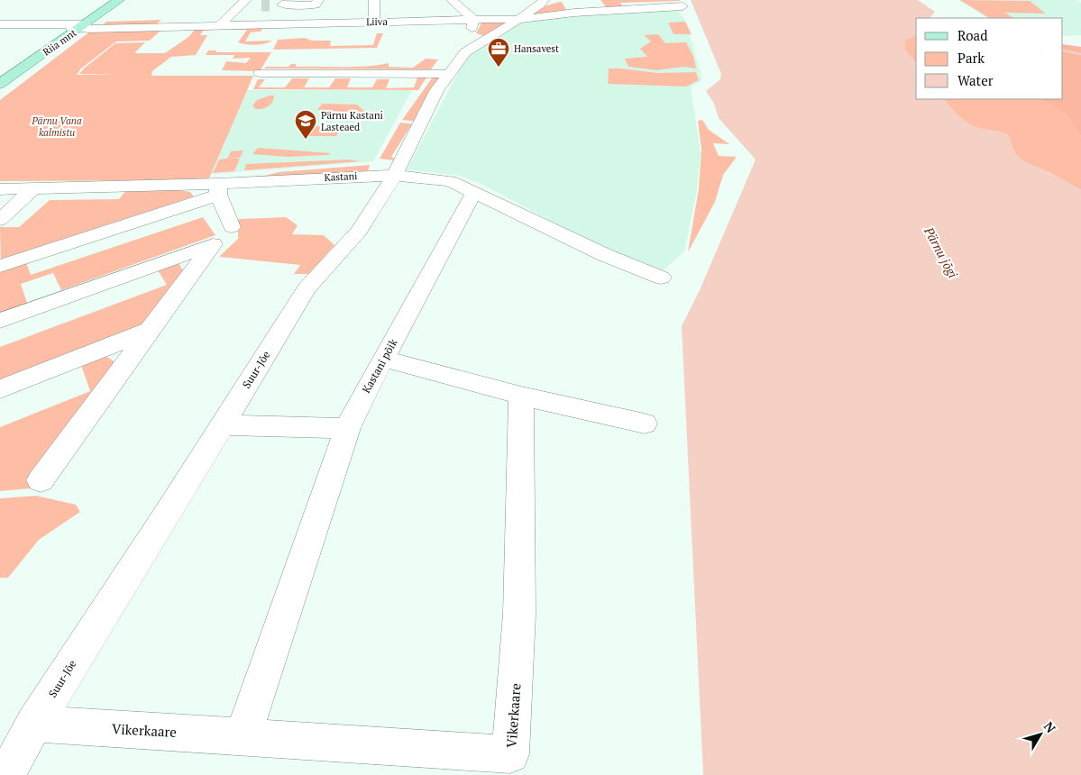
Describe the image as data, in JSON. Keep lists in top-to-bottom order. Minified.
{"streets":{"main road":["Riia mnt"],"street":["Liiva","Kastani","Kastani põik","Suur-Jõe","Vikerkaare"]},"crossings":[["Liiva","Riia mnt"],["Liiva","Suur-Jõe"],["Kastani","Kastani põik"],["Kastani","Suur-Jõe"],["Kastani põik","Vikerkaare"],["Suur-Jõe","Vikerkaare"]],"water":["Pärnu jõgi"],"parks":["Pärnu Vana kalmistu"],"places":{"office":["Hansavest"],"school or university":["Pärnu Kastani Lasteaed"]},"legend":["Road","Park","Water"],"north":"top right"}
